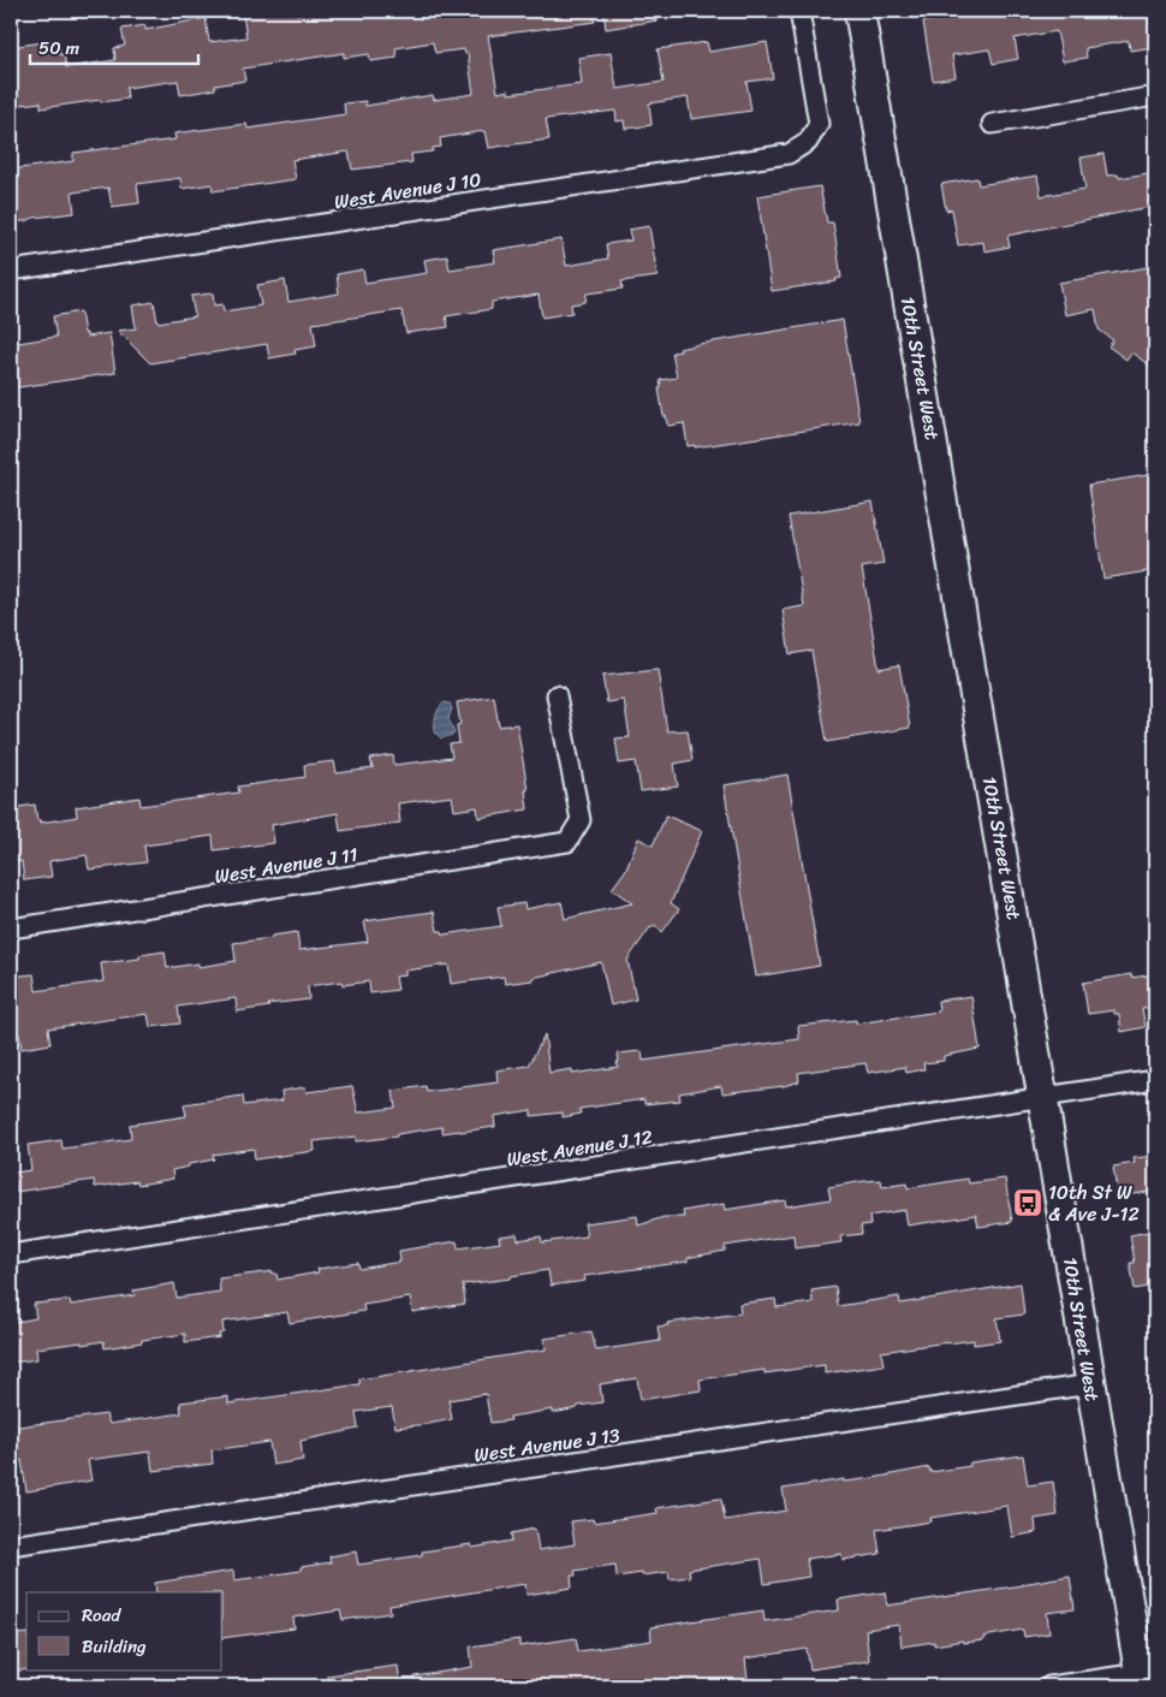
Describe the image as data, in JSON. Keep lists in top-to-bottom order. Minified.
{"streets":{"main road":["10th Street West"],"street":["West Avenue J 10","West Avenue J 11","West Avenue J 12","West Avenue J 13"]},"crossings":[["10th Street West","West Avenue J 12"],["10th Street West","West Avenue J 13"]],"places":{"bus stop":["10th St W & Ave J-12"]},"legend":["Road","Building"],"scale_bar":"50 m"}
